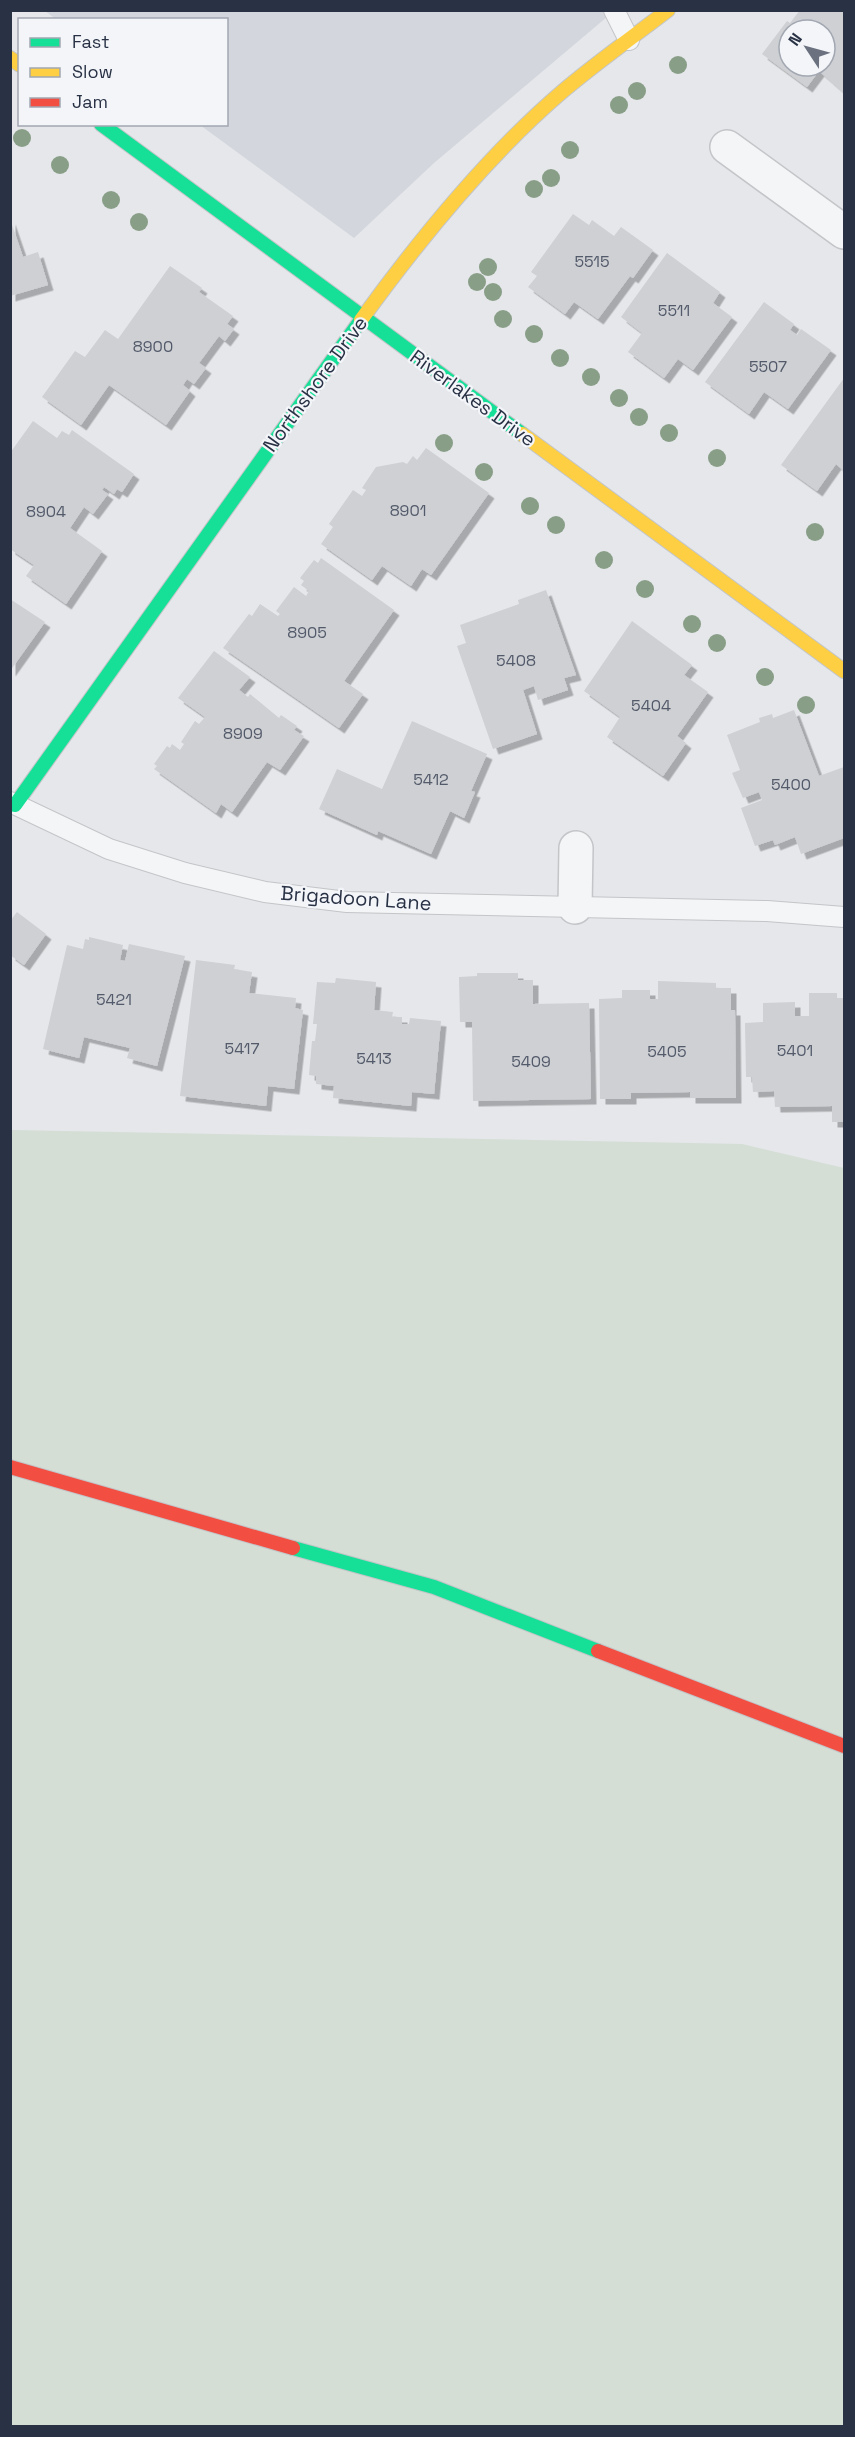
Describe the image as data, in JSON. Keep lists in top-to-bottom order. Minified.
{"streets":{"street":["Northshore Drive","Riverlakes Drive"],"lane":["Brigadoon Lane"]},"crossings":[["Northshore Drive","Riverlakes Drive"],["Northshore Drive","Brigadoon Lane"]],"house_numbers":["5515","5511","8900","5507","8901","8904","8905","5408","5404","8909","5412","5400","5421","5417","5401","5405","5413","5409"],"legend":["Fast","Slow","Jam"],"north":"top left"}
